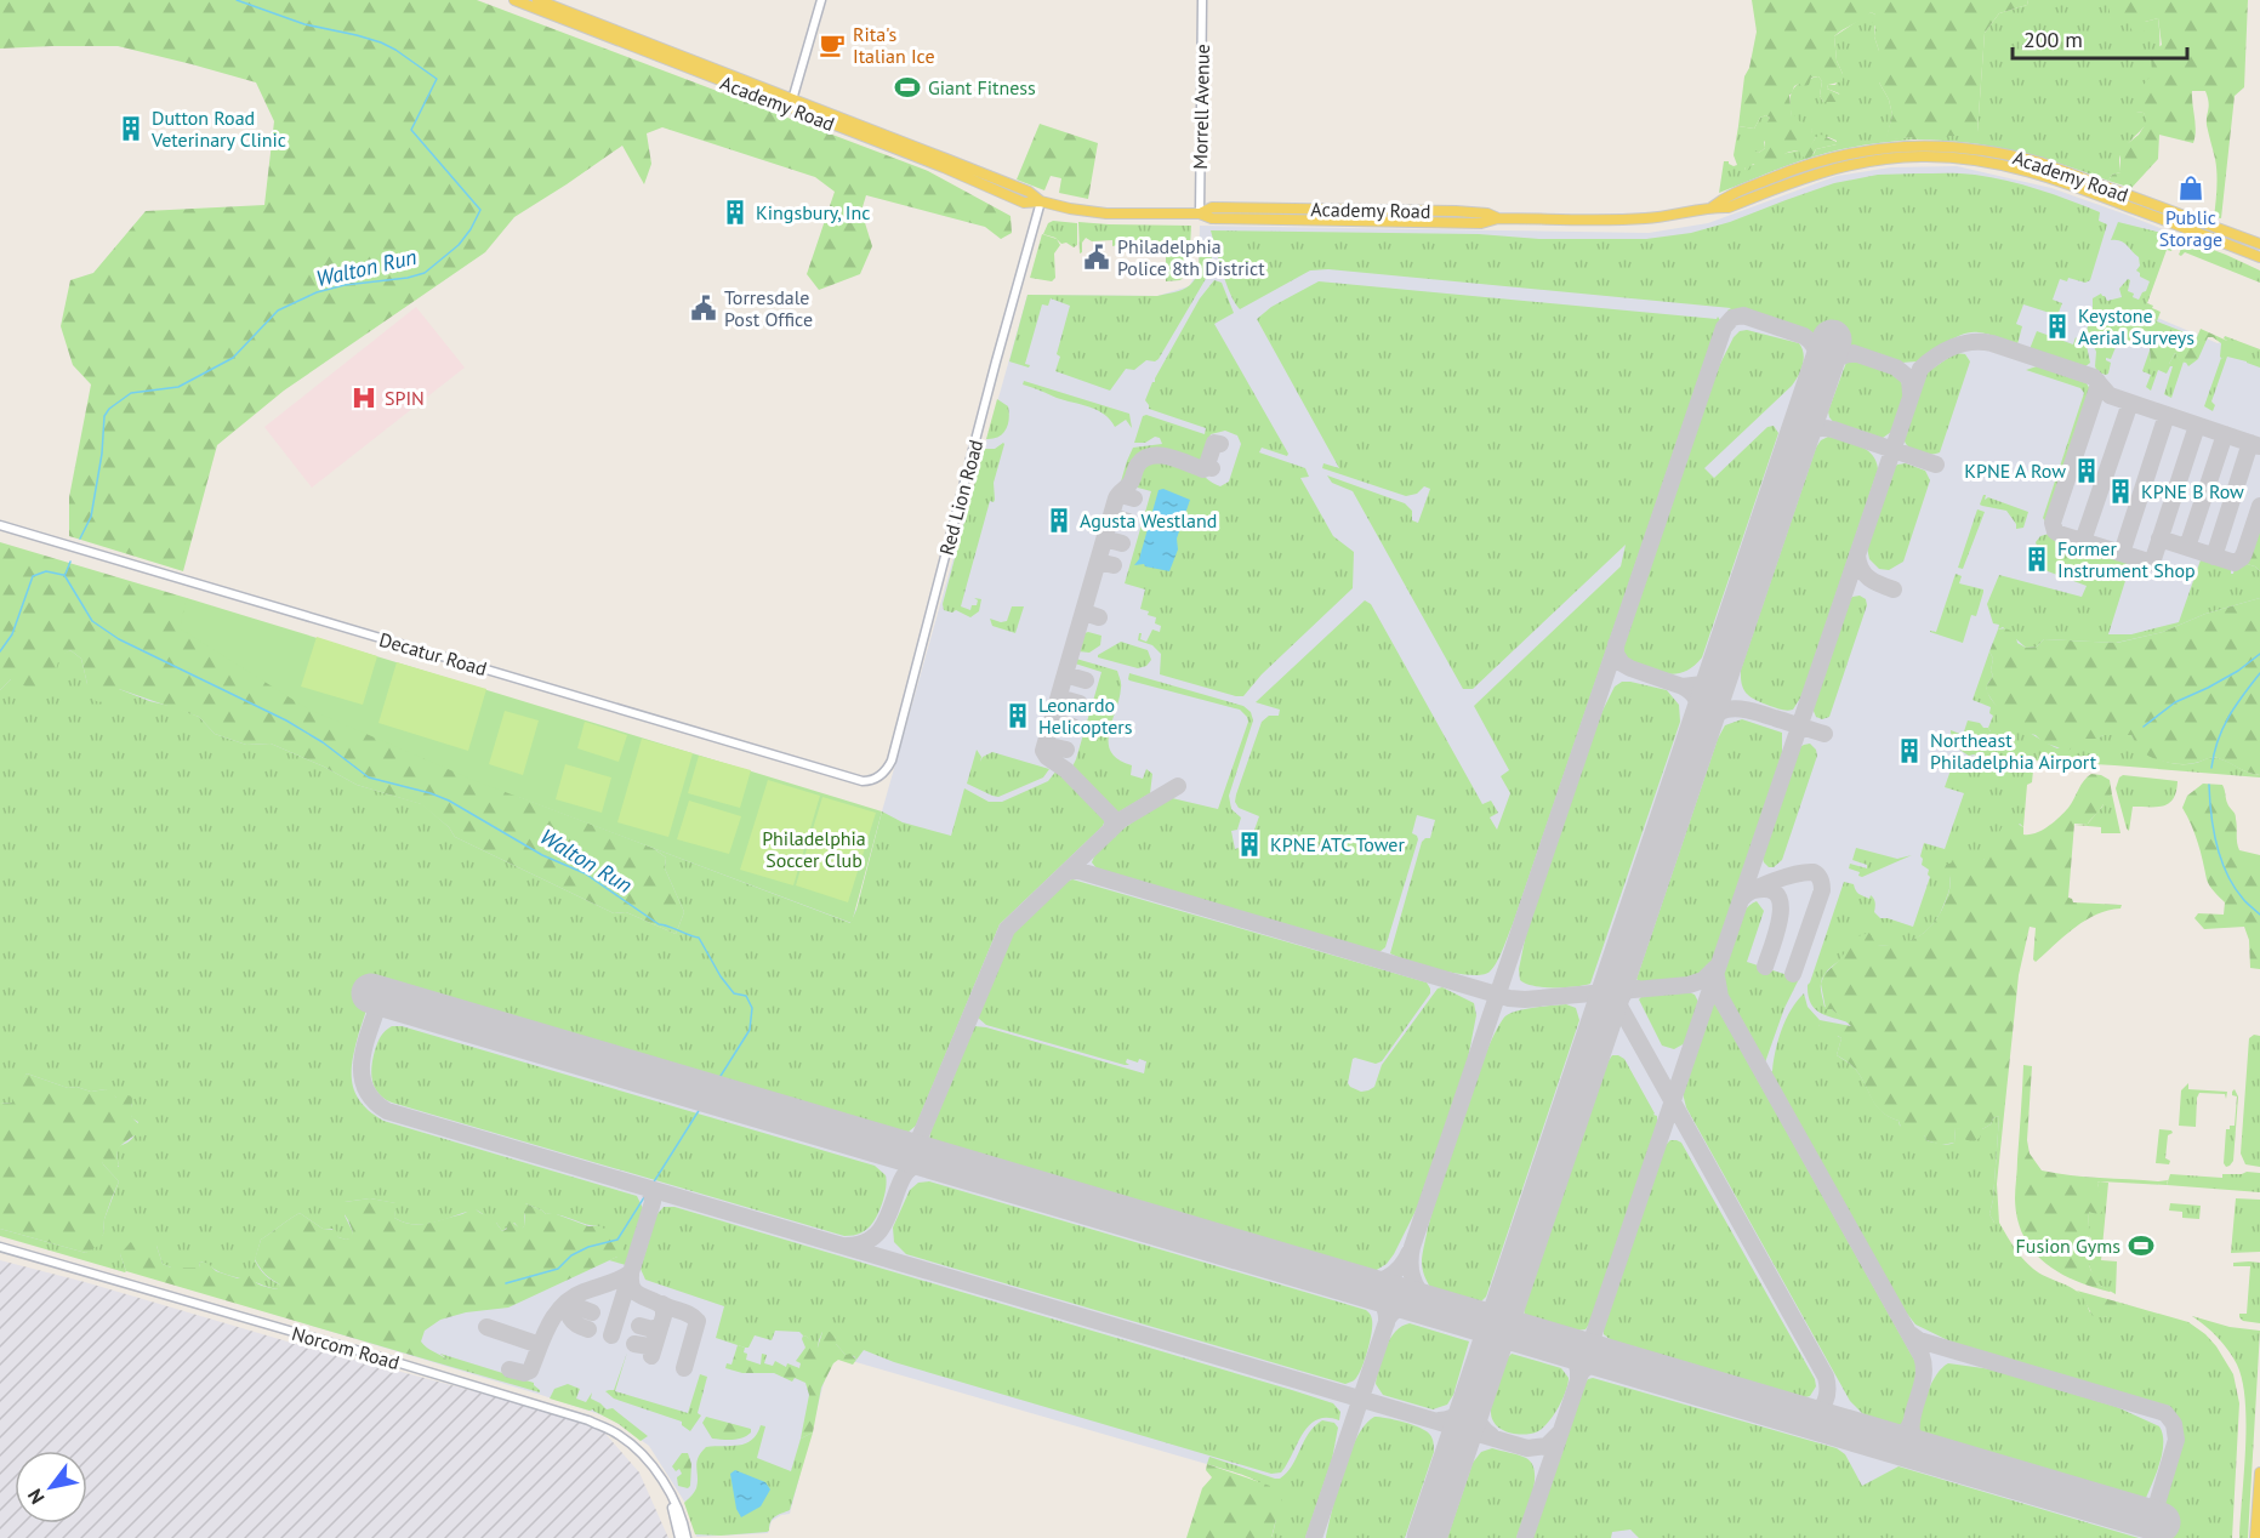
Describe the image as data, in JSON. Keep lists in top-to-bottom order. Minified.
{"streets":{"main road":["Academy Road"],"street":["Morrell Avenue","Red Lion Road","Decatur Road","Norcom Road"]},"crossings":[["Academy Road","Morrell Avenue"],["Academy Road","Red Lion Road"],["Red Lion Road","Decatur Road"]],"water":["Walton Run"],"parks":["Philadelphia Soccer Club"],"places":{"cafe":["Rita's Italian Ice"],"sports":["Giant Fitness","Fusion Gyms"],"building":["Dutton Road Veterinary Clinic","Kingsbury, Inc","Keystone Aerial Surveys","KPNE A Row","KPNE B Row","Agusta Westland","Former Instrument Shop","Leonardo Helicopters","Northeast Philadelphia Airport","KPNE ATC Tower"],"shop":["Public Storage"],"public building":["Philadelphia Police 8th District","Torresdale Post Office"],"hospital":["SPIN"]},"scale_bar":"200 m","north":"bottom left"}
